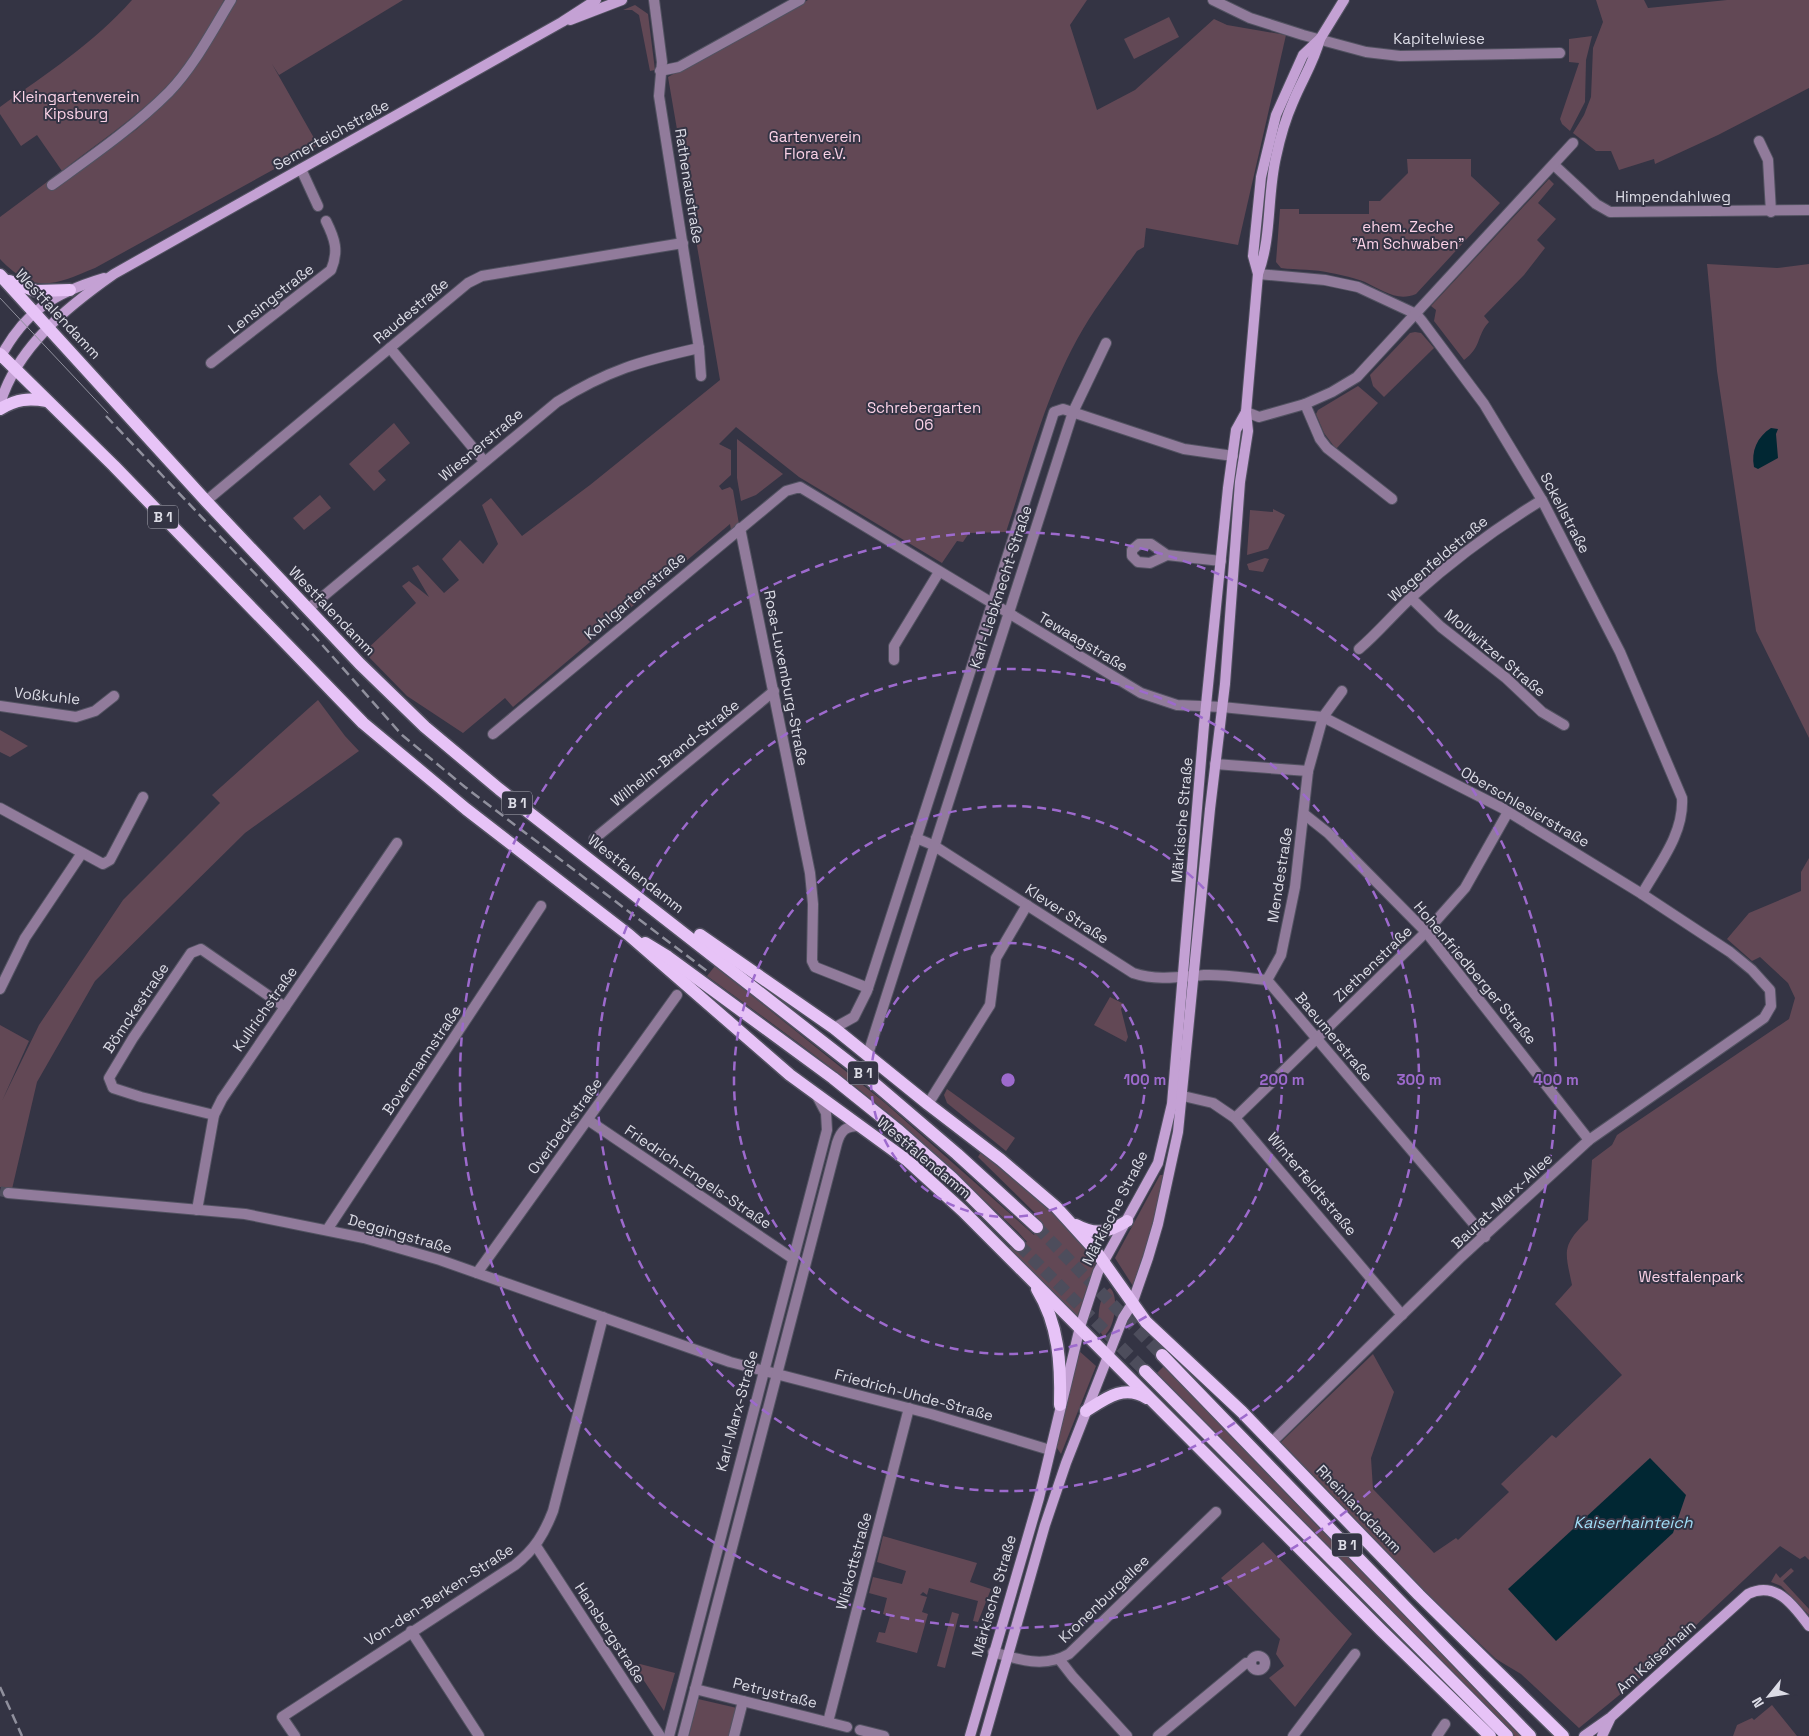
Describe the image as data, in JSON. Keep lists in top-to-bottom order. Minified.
{"streets":{"main road":["Semerteichstraße","Westfalendamm","B 1","Märkische Straße","Rheinlanddamm","Am Kaiserhain"],"street":["Kapitelwiese","Rathenaustraße","Himpendahlweg","Lensingstraße","Raudestraße","Wiesnerstraße","Sckellstraße","Wagenfeldstraße","Karl-Liebknecht-Straße","Kohlgartenstraße","Tewaagstraße","Mollwitzer Straße","Rosa-Luxemburg-Straße","Voßkuhle","Wilhelm-Brand-Straße","Oberschlesierstraße","Mendestraße","Klever Straße","Ziethenstraße","Hohenfriedberger Straße","Bömckestraße","Kullrichstraße","Baeumerstraße","Bovermannstraße","Overbeckstraße","Friedrich-Engels-Straße","Winterfeldtstraße","Baurat-Marx-Allee","Deggingstraße","Friedrich-Uhde-Straße","Karl-Marx-Straße","Wiskottstraße","Von-den-Berken-Straße","Kronenburgallee","Hansbergstraße","Petrystraße"]},"crossings":[["Kapitelwiese","Märkische Straße"],["Semerteichstraße","Westfalendamm"],["Rathenaustraße","Raudestraße"],["Rathenaustraße","Wiesnerstraße"],["Raudestraße","Westfalendamm"],["Westfalendamm","Wiesnerstraße"],["Westfalendamm","Karl-Liebknecht-Straße"],["Westfalendamm","Märkische Straße"],["Westfalendamm","Karl-Marx-Straße"],["Westfalendamm","Rheinlanddamm"],["Sckellstraße","Wagenfeldstraße"],["Sckellstraße","Oberschlesierstraße"],["Sckellstraße","Märkische Straße"],["Wagenfeldstraße","Mollwitzer Straße"],["Karl-Liebknecht-Straße","Tewaagstraße"],["Karl-Liebknecht-Straße","Rosa-Luxemburg-Straße"],["Karl-Liebknecht-Straße","Klever Straße"],["Kohlgartenstraße","Tewaagstraße"],["Kohlgartenstraße","Rosa-Luxemburg-Straße"],["Tewaagstraße","Oberschlesierstraße"],["Tewaagstraße","Märkische Straße"],["Rosa-Luxemburg-Straße","Wilhelm-Brand-Straße"],["Oberschlesierstraße","Märkische Straße"],["Oberschlesierstraße","Mendestraße"],["Oberschlesierstraße","Ziethenstraße"],["Oberschlesierstraße","Baurat-Marx-Allee"],["Märkische Straße","Mendestraße"],["Märkische Straße","Klever Straße"],["Märkische Straße","Winterfeldtstraße"],["Märkische Straße","Friedrich-Uhde-Straße"],["Märkische Straße","Rheinlanddamm"],["Märkische Straße","Kronenburgallee"],["Mendestraße","Hohenfriedberger Straße"],["Mendestraße","Baeumerstraße"],["Ziethenstraße","Hohenfriedberger Straße"],["Ziethenstraße","Baeumerstraße"],["Ziethenstraße","Winterfeldtstraße"],["Hohenfriedberger Straße","Baurat-Marx-Allee"],["Bömckestraße","Kullrichstraße"],["Kullrichstraße","Deggingstraße"],["Baeumerstraße","Baurat-Marx-Allee"],["Bovermannstraße","Deggingstraße"],["Overbeckstraße","Friedrich-Engels-Straße"],["Overbeckstraße","Deggingstraße"],["Friedrich-Engels-Straße","Karl-Marx-Straße"],["Winterfeldtstraße","Baurat-Marx-Allee"],["Baurat-Marx-Allee","Rheinlanddamm"],["Deggingstraße","Friedrich-Uhde-Straße"],["Deggingstraße","Karl-Marx-Straße"],["Deggingstraße","Von-den-Berken-Straße"],["Friedrich-Uhde-Straße","Karl-Marx-Straße"],["Friedrich-Uhde-Straße","Wiskottstraße"],["Karl-Marx-Straße","Petrystraße"],["Wiskottstraße","Petrystraße"],["Von-den-Berken-Straße","Hansbergstraße"]],"water":["Kaiserhainteich"],"parks":["Kleingartenverein Kipsburg","Gartenverein Flora e.V.","ehem. Zeche \"Am Schwaben\"","Schrebergarten 06","Westfalenpark"],"north":"bottom left","rings":["100 m","200 m","300 m","400 m"]}
